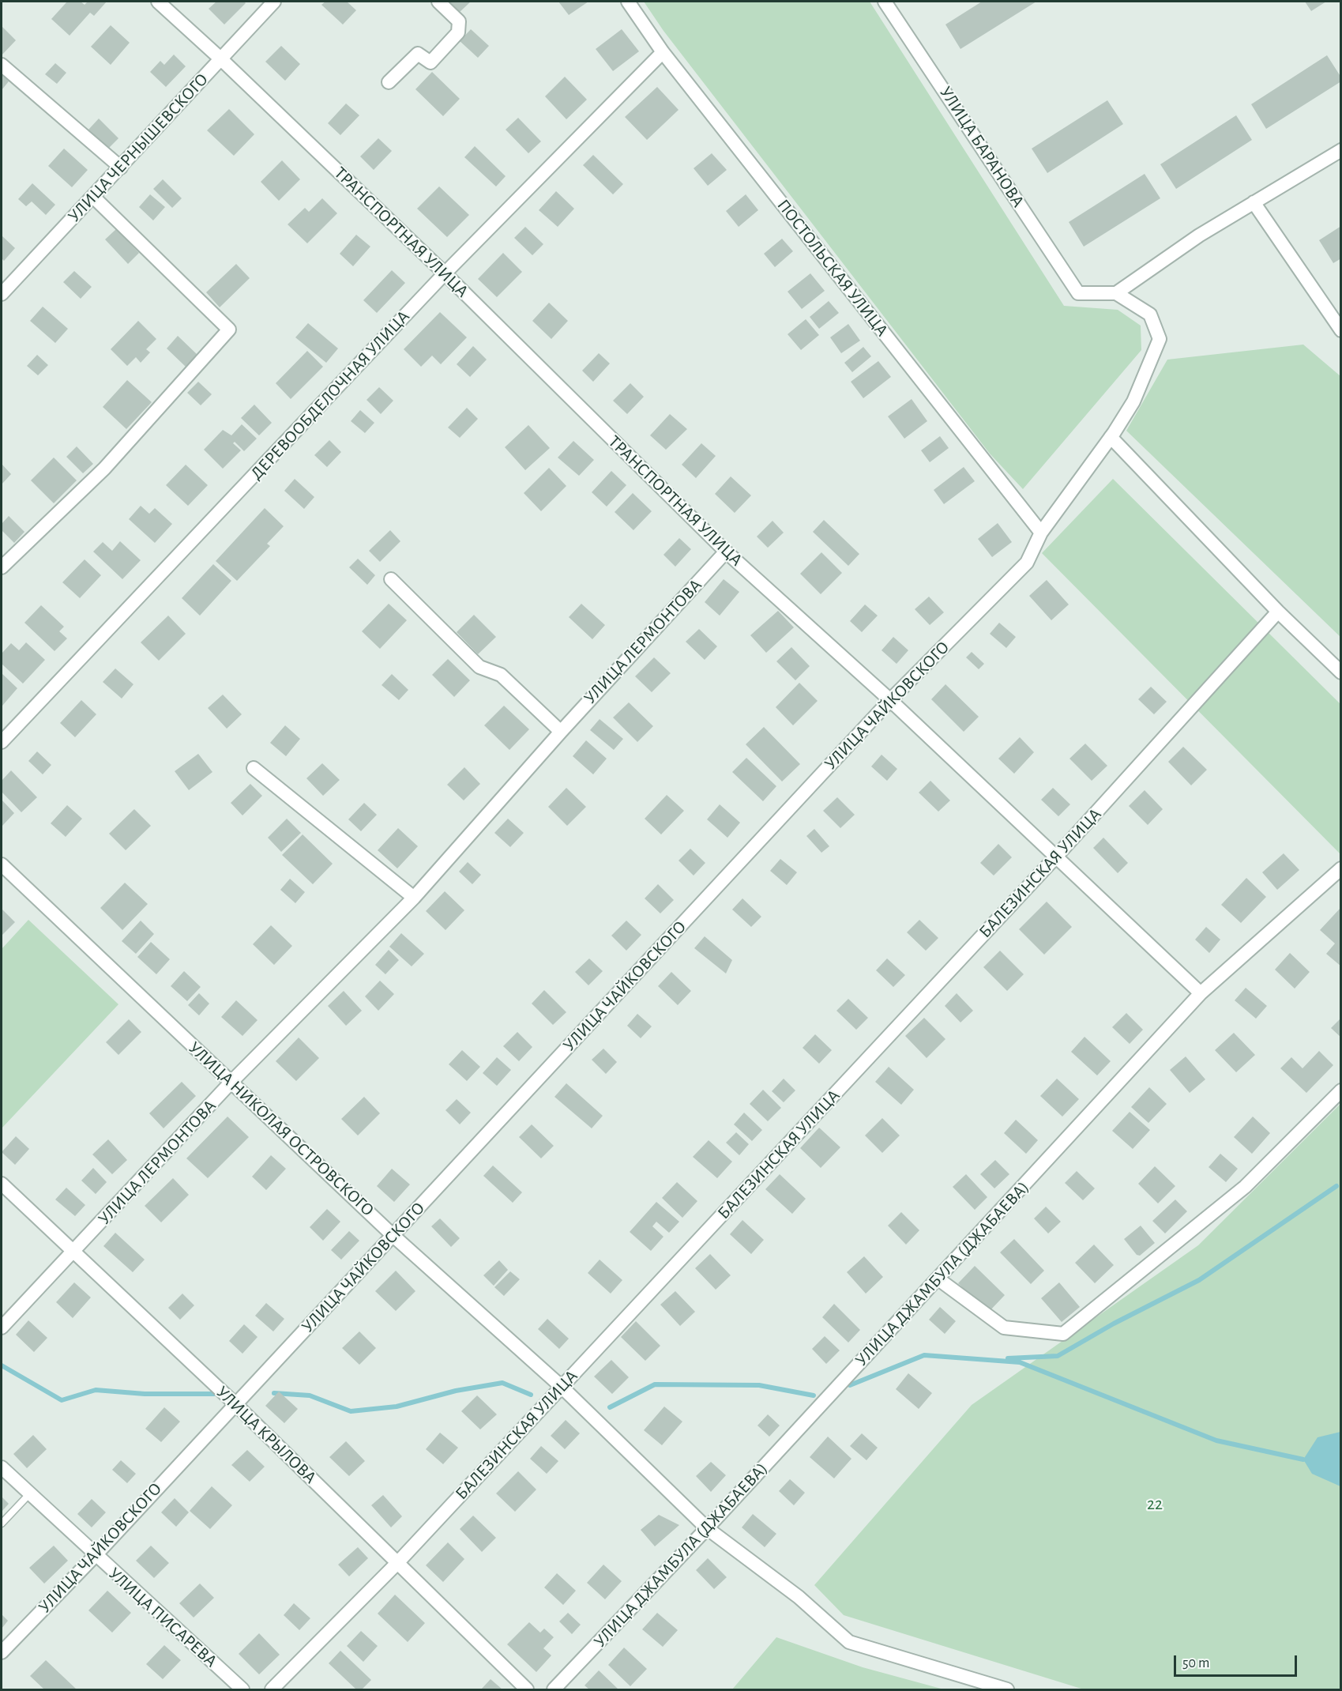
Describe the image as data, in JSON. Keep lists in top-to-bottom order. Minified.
{"streets":{"street":["УЛИЦА БАРАНОВА","УЛИЦА ЧЕРНЫШЕВСКОГО","ТРАНСПОРТНАЯ УЛИЦА","ПОСТОЛЬСКАЯ УЛИЦА","ДЕРЕВООБДЕЛОЧНАЯ УЛИЦА","УЛИЦА ЛЕРМОНТОВА","УЛИЦА ЧАЙКОВСКОГО","БАЛЕЗИНСКАЯ УЛИЦА","УЛИЦА НИКОЛАЯ ОСТРОВСКОГО","УЛИЦА ДЖАМБУЛА (ДЖАБАЕВА)","УЛИЦА КРЫЛОВА","УЛИЦА ПИСАРЕВА"]},"crossings":[["УЛИЦА БАРАНОВА","УЛИЦА ЧАЙКОВСКОГО"],["УЛИЦА ЧЕРНЫШЕВСКОГО","ТРАНСПОРТНАЯ УЛИЦА"],["ТРАНСПОРТНАЯ УЛИЦА","ДЕРЕВООБДЕЛОЧНАЯ УЛИЦА"],["ТРАНСПОРТНАЯ УЛИЦА","УЛИЦА ЛЕРМОНТОВА"],["ТРАНСПОРТНАЯ УЛИЦА","УЛИЦА ЧАЙКОВСКОГО"],["ТРАНСПОРТНАЯ УЛИЦА","БАЛЕЗИНСКАЯ УЛИЦА"],["ТРАНСПОРТНАЯ УЛИЦА","УЛИЦА ДЖАМБУЛА (ДЖАБАЕВА)"],["ПОСТОЛЬСКАЯ УЛИЦА","ДЕРЕВООБДЕЛОЧНАЯ УЛИЦА"],["ПОСТОЛЬСКАЯ УЛИЦА","УЛИЦА ЧАЙКОВСКОГО"],["УЛИЦА ЛЕРМОНТОВА","УЛИЦА НИКОЛАЯ ОСТРОВСКОГО"],["УЛИЦА ЛЕРМОНТОВА","УЛИЦА КРЫЛОВА"],["УЛИЦА ЧАЙКОВСКОГО","УЛИЦА НИКОЛАЯ ОСТРОВСКОГО"],["УЛИЦА ЧАЙКОВСКОГО","УЛИЦА КРЫЛОВА"],["УЛИЦА ЧАЙКОВСКОГО","УЛИЦА ПИСАРЕВА"],["БАЛЕЗИНСКАЯ УЛИЦА","УЛИЦА НИКОЛАЯ ОСТРОВСКОГО"],["БАЛЕЗИНСКАЯ УЛИЦА","УЛИЦА КРЫЛОВА"],["УЛИЦА НИКОЛАЯ ОСТРОВСКОГО","УЛИЦА ДЖАМБУЛА (ДЖАБАЕВА)"]],"parks":["22"],"scale_bar":"50 m"}
